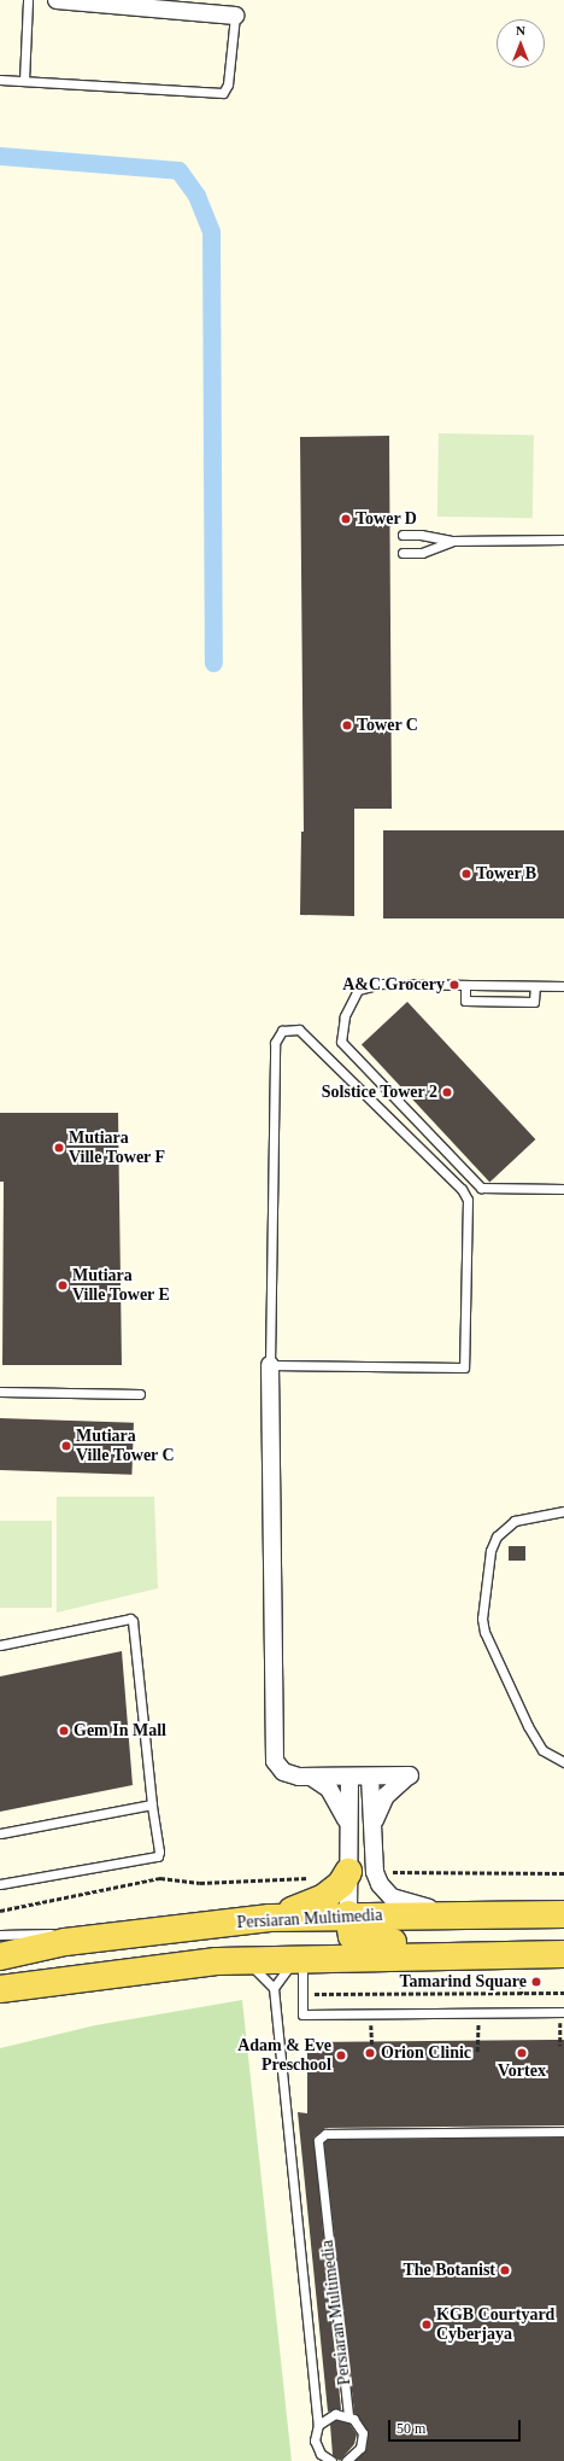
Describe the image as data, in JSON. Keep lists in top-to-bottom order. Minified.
{"streets":{"main road":["Persiaran Multimedia"]},"places":["Tower D","Tower C","Tower B","A&C Grocery","Solstice Tower 2","Mutiara Ville Tower F","Mutiara Ville Tower E","Mutiara Ville Tower C","Gem In Mall","Tamarind Square","Orion Clinic","Vortex","Adam & Eve Preschool","The Botanist","KGB Courtyard Cyberjaya"],"scale_bar":"50 m","north":"top"}
